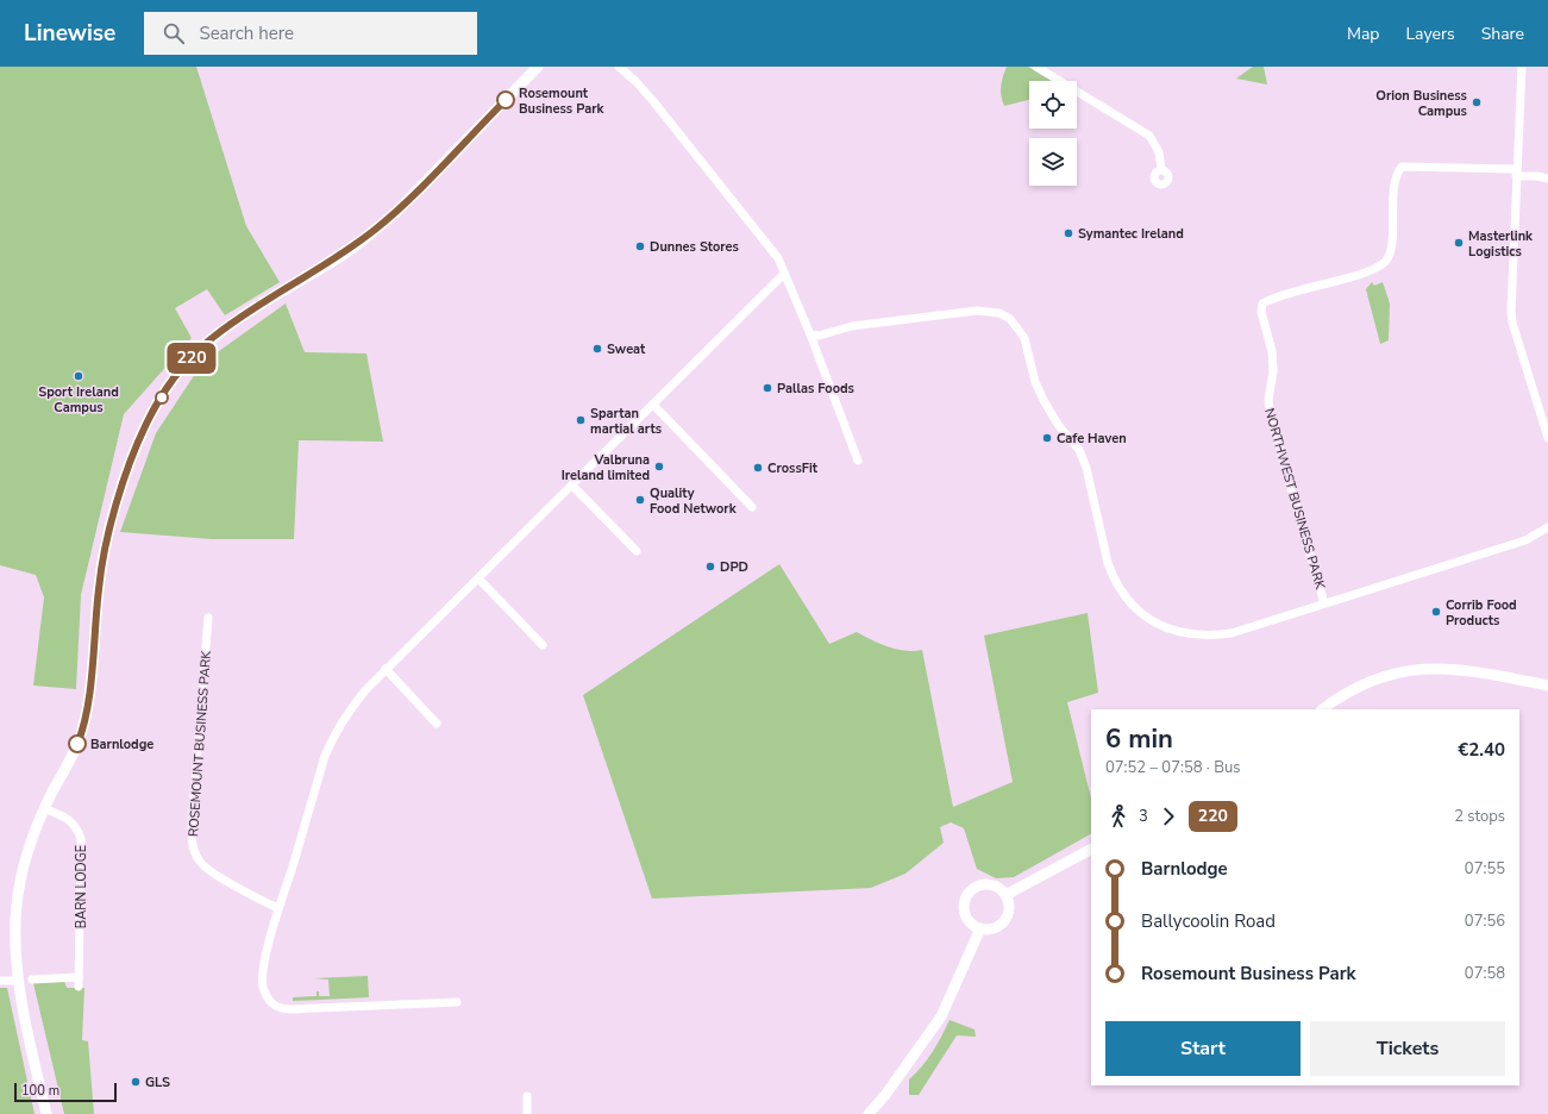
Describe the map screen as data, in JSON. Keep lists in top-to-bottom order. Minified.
{"streets":{"street":["NORTHWEST BUSINESS PARK","ROSEMOUNT BUSINESS PARK","BARN LODGE"]},"places":["Rosemount Business Park","Orion Business Campus","Symantec Ireland","Masterlink Logistics","Dunnes Stores","Sweat","Sport Ireland Campus","Pallas Foods","Spartan martial arts","Cafe Haven","Valbruna Ireland limited","CrossFit","Quality Food Network","DPD","Corrib Food Products","Barnlodge","GLS"],"lines":["bus line 220"],"scale_bar":"100 m","page":{"header":"Linewise","search":"Search here","nav":["Map","Layers","Share"],"on_map":"220","heading":["6 min","07:52 – 07:58 · Bus","€2.40"],"legs":["3","220","2 stops"],"list":[{"name":"Barnlodge","value":"07:55"},{"name":"Ballycoolin Road","value":"07:56"},{"name":"Rosemount Business Park","value":"07:58"}],"buttons":["Start","Tickets"],"scale":"100 m"}}
